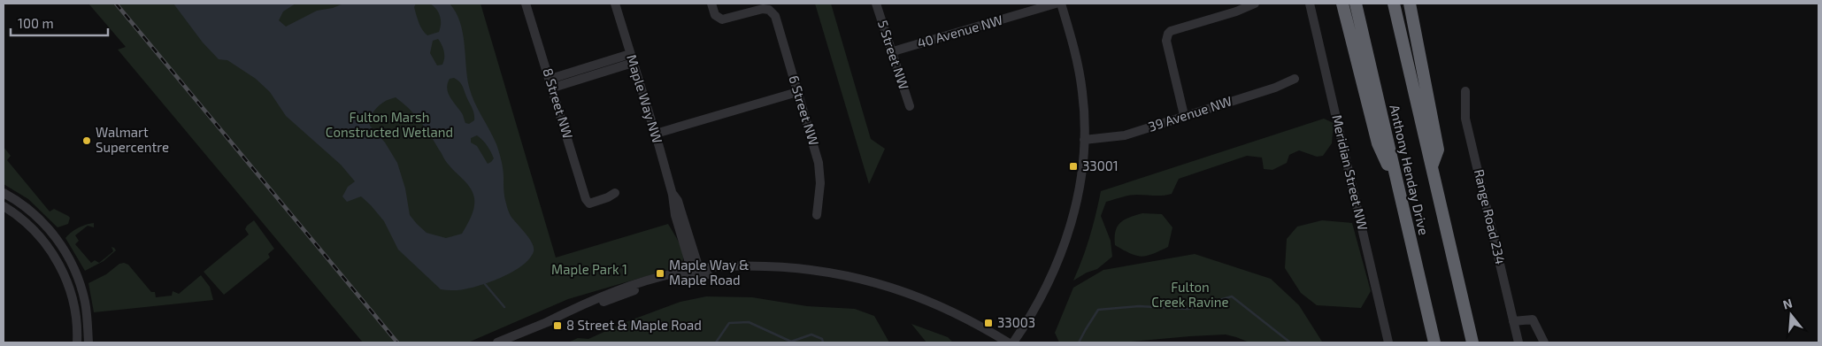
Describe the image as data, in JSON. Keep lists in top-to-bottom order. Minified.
{"streets":{"highway":["Anthony Henday Drive"],"street":["40 Avenue NW","5 Street NW","Maple Way NW","8 Street NW","6 Street NW","39 Avenue NW","Meridian Street NW","Range Road 234"]},"crossings":[["40 Avenue NW","5 Street NW"]],"parks":["Fulton Marsh Constructed Wetland","Maple Park 1","Fulton Creek Ravine"],"places":{"other":["Walmart Supercentre"],"transit":["33001","Maple Way & Maple Road","33003","8 Street & Maple Road"]},"scale_bar":"100 m","north":"top"}
